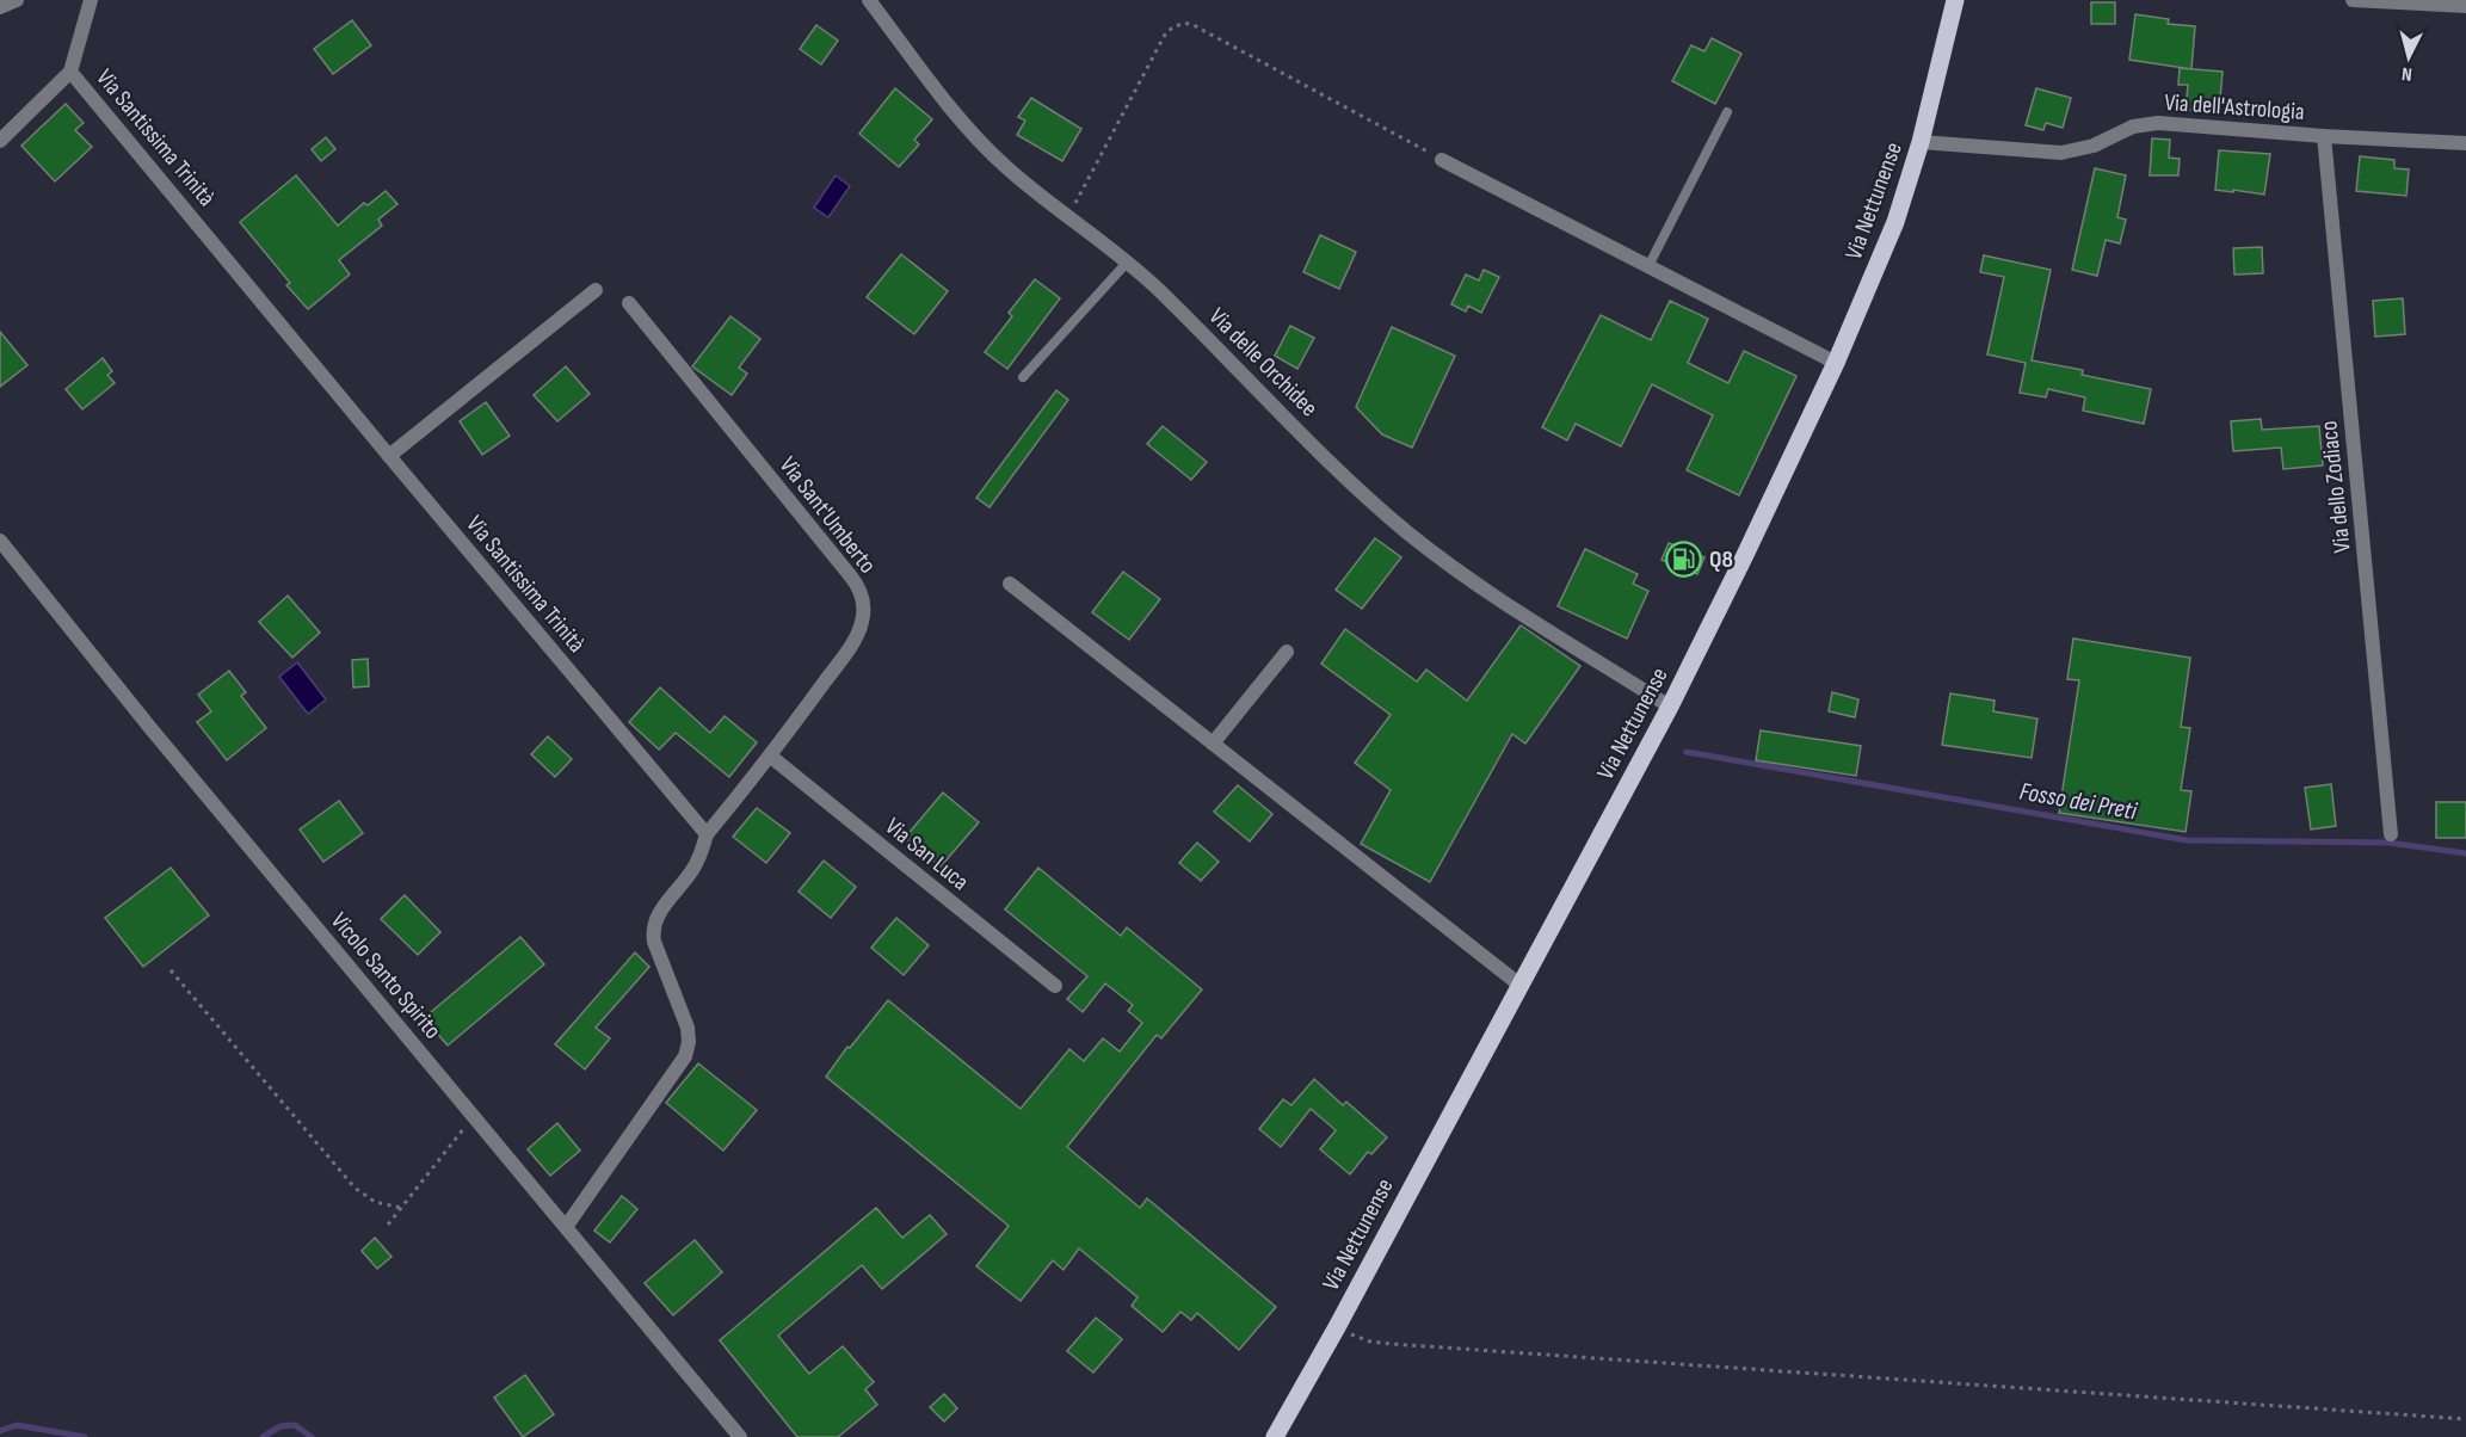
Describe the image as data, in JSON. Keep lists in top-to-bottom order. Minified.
{"streets":{"main road":["Via Nettunense"],"street":["Via dell'Astrologia","Via Santissima Trinità","Via delle Orchidee","Via dello Zodiaco","Via Sant'Umberto","Via San Luca","Vicolo Santo Spirito"]},"crossings":[["Via dell'Astrologia","Via Nettunense"],["Via dell'Astrologia","Via dello Zodiaco"],["Via Santissima Trinità","Via Sant'Umberto"],["Via Nettunense","Via delle Orchidee"],["Via Sant'Umberto","Via San Luca"]],"water":["Fosso dei Preti"],"places":{"fuel station":["Q8"]},"north":"bottom"}
